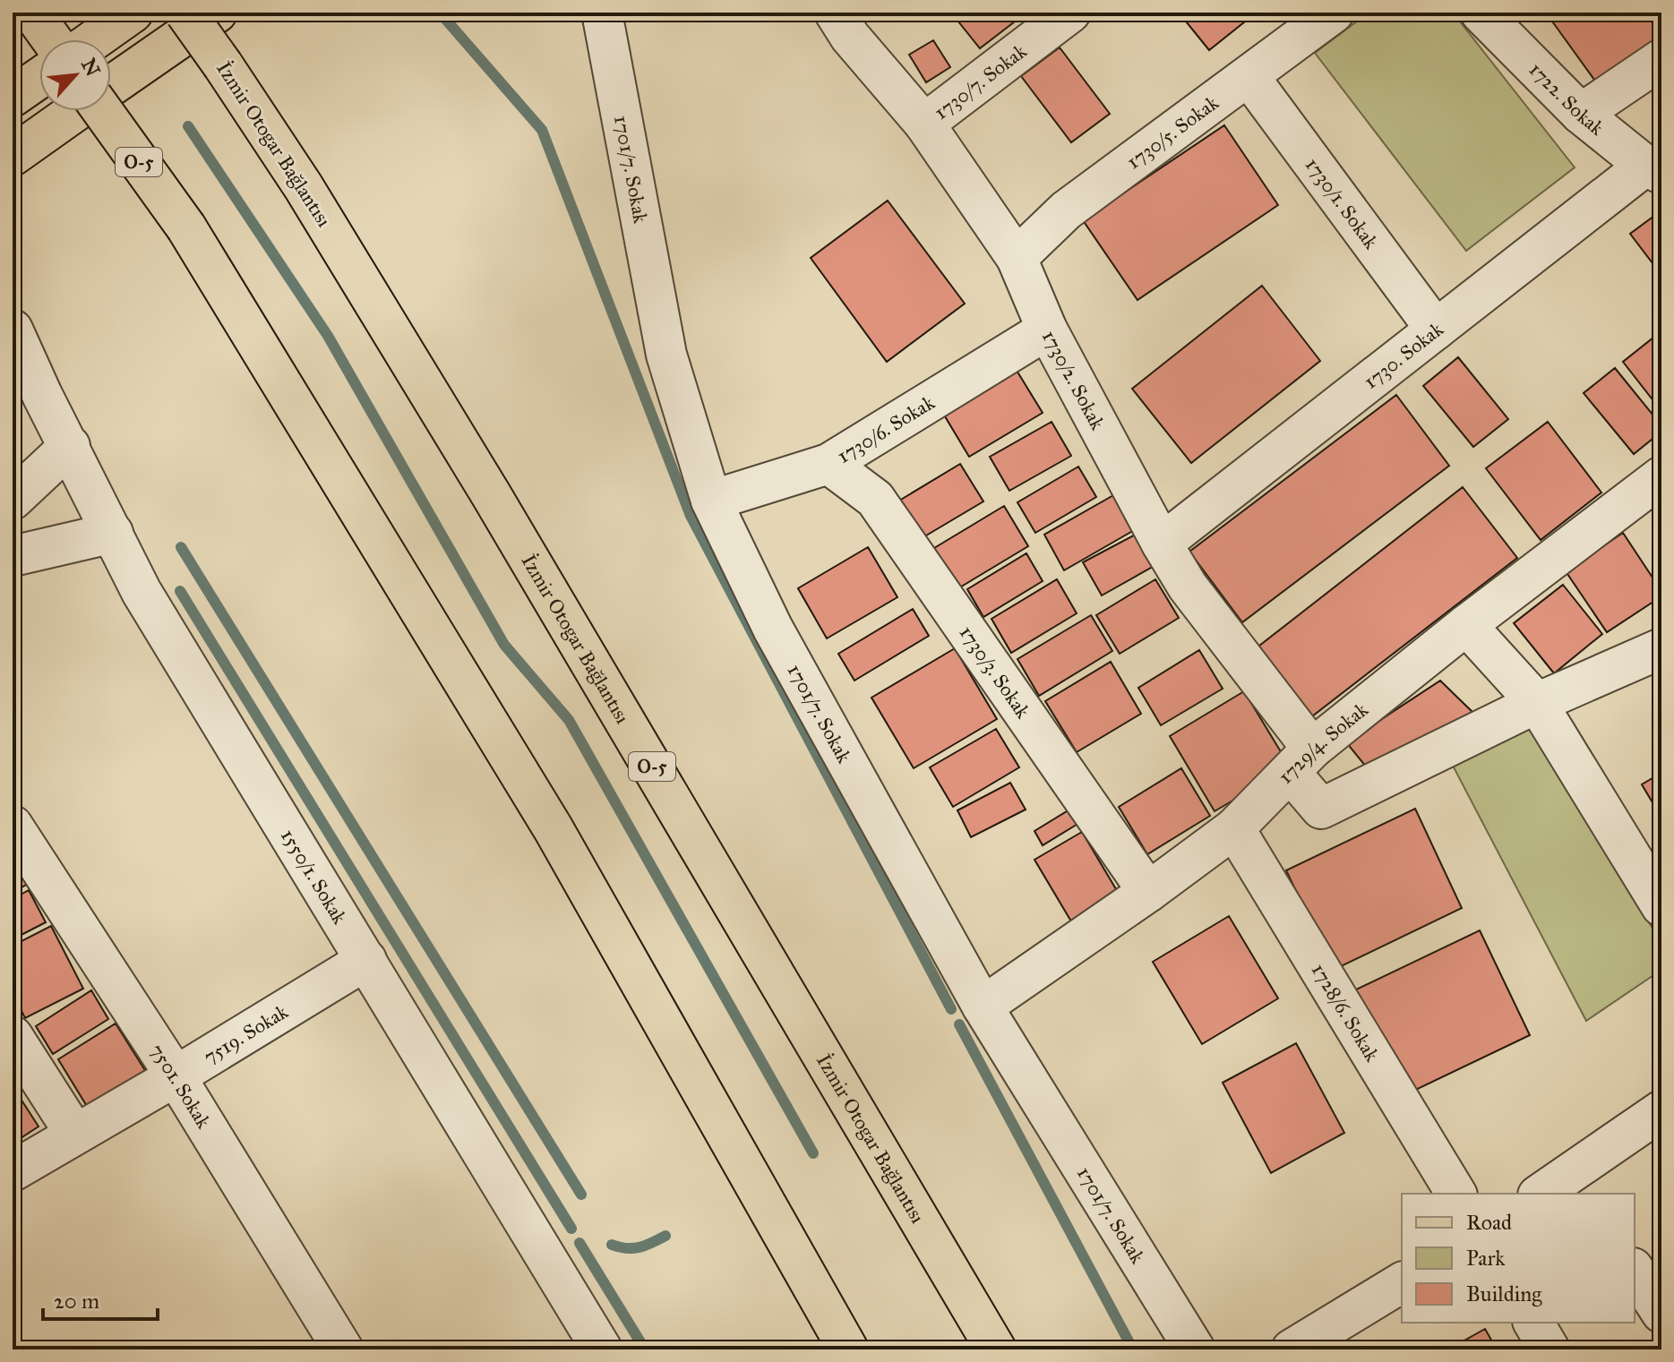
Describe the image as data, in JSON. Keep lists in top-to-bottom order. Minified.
{"streets":{"main road":["İzmir Otogar Bağlantısı","O-5"],"street":["1730/7. Sokak","1722. Sokak","1730/5. Sokak","1701/7. Sokak","1730/1. Sokak","1730. Sokak","1730/2. Sokak","1730/6. Sokak","1730/3. Sokak","1729/4. Sokak","1550/1. Sokak","1728/6. Sokak","7519. Sokak","7501. Sokak"]},"crossings":[["1730/7. Sokak","1730/2. Sokak"],["1722. Sokak","1730. Sokak"],["1730/5. Sokak","1730/1. Sokak"],["1730/5. Sokak","1730/2. Sokak"],["1701/7. Sokak","1730/6. Sokak"],["1701/7. Sokak","1729/4. Sokak"],["1730/1. Sokak","1730. Sokak"],["1730. Sokak","1730/2. Sokak"],["1730/2. Sokak","1730/6. Sokak"],["1730/2. Sokak","1729/4. Sokak"],["1730/6. Sokak","1730/3. Sokak"],["1730/3. Sokak","1729/4. Sokak"],["1729/4. Sokak","1728/6. Sokak"],["1550/1. Sokak","7519. Sokak"],["7519. Sokak","7501. Sokak"]],"legend":["Road","Park","Building"],"scale_bar":"20 m","north":"top right"}
